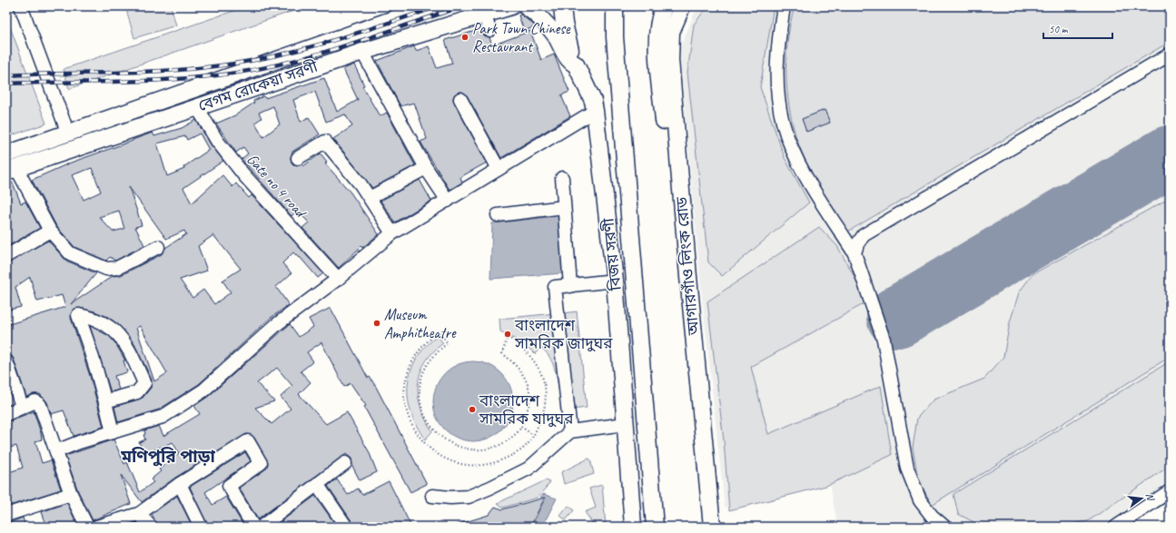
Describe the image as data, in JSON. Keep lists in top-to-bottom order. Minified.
{"streets":{"main road":["বেগম রোকেয়া সরণী","বিজয় সরণী","আগারগাঁও লিংক রোড"],"street":["Gate no 4 road"]},"crossings":[["বেগম রোকেয়া সরণী","Gate no 4 road"]],"districts":["মণিপুরি পাড়া"],"places":["Park Town Chinese Restaurant","Museum Amphitheatre","বাংলাদেশ সামরিক জাদুঘর","বাংলাদেশ সামরিক যাদুঘর"],"scale_bar":"50 m","north":"right"}
